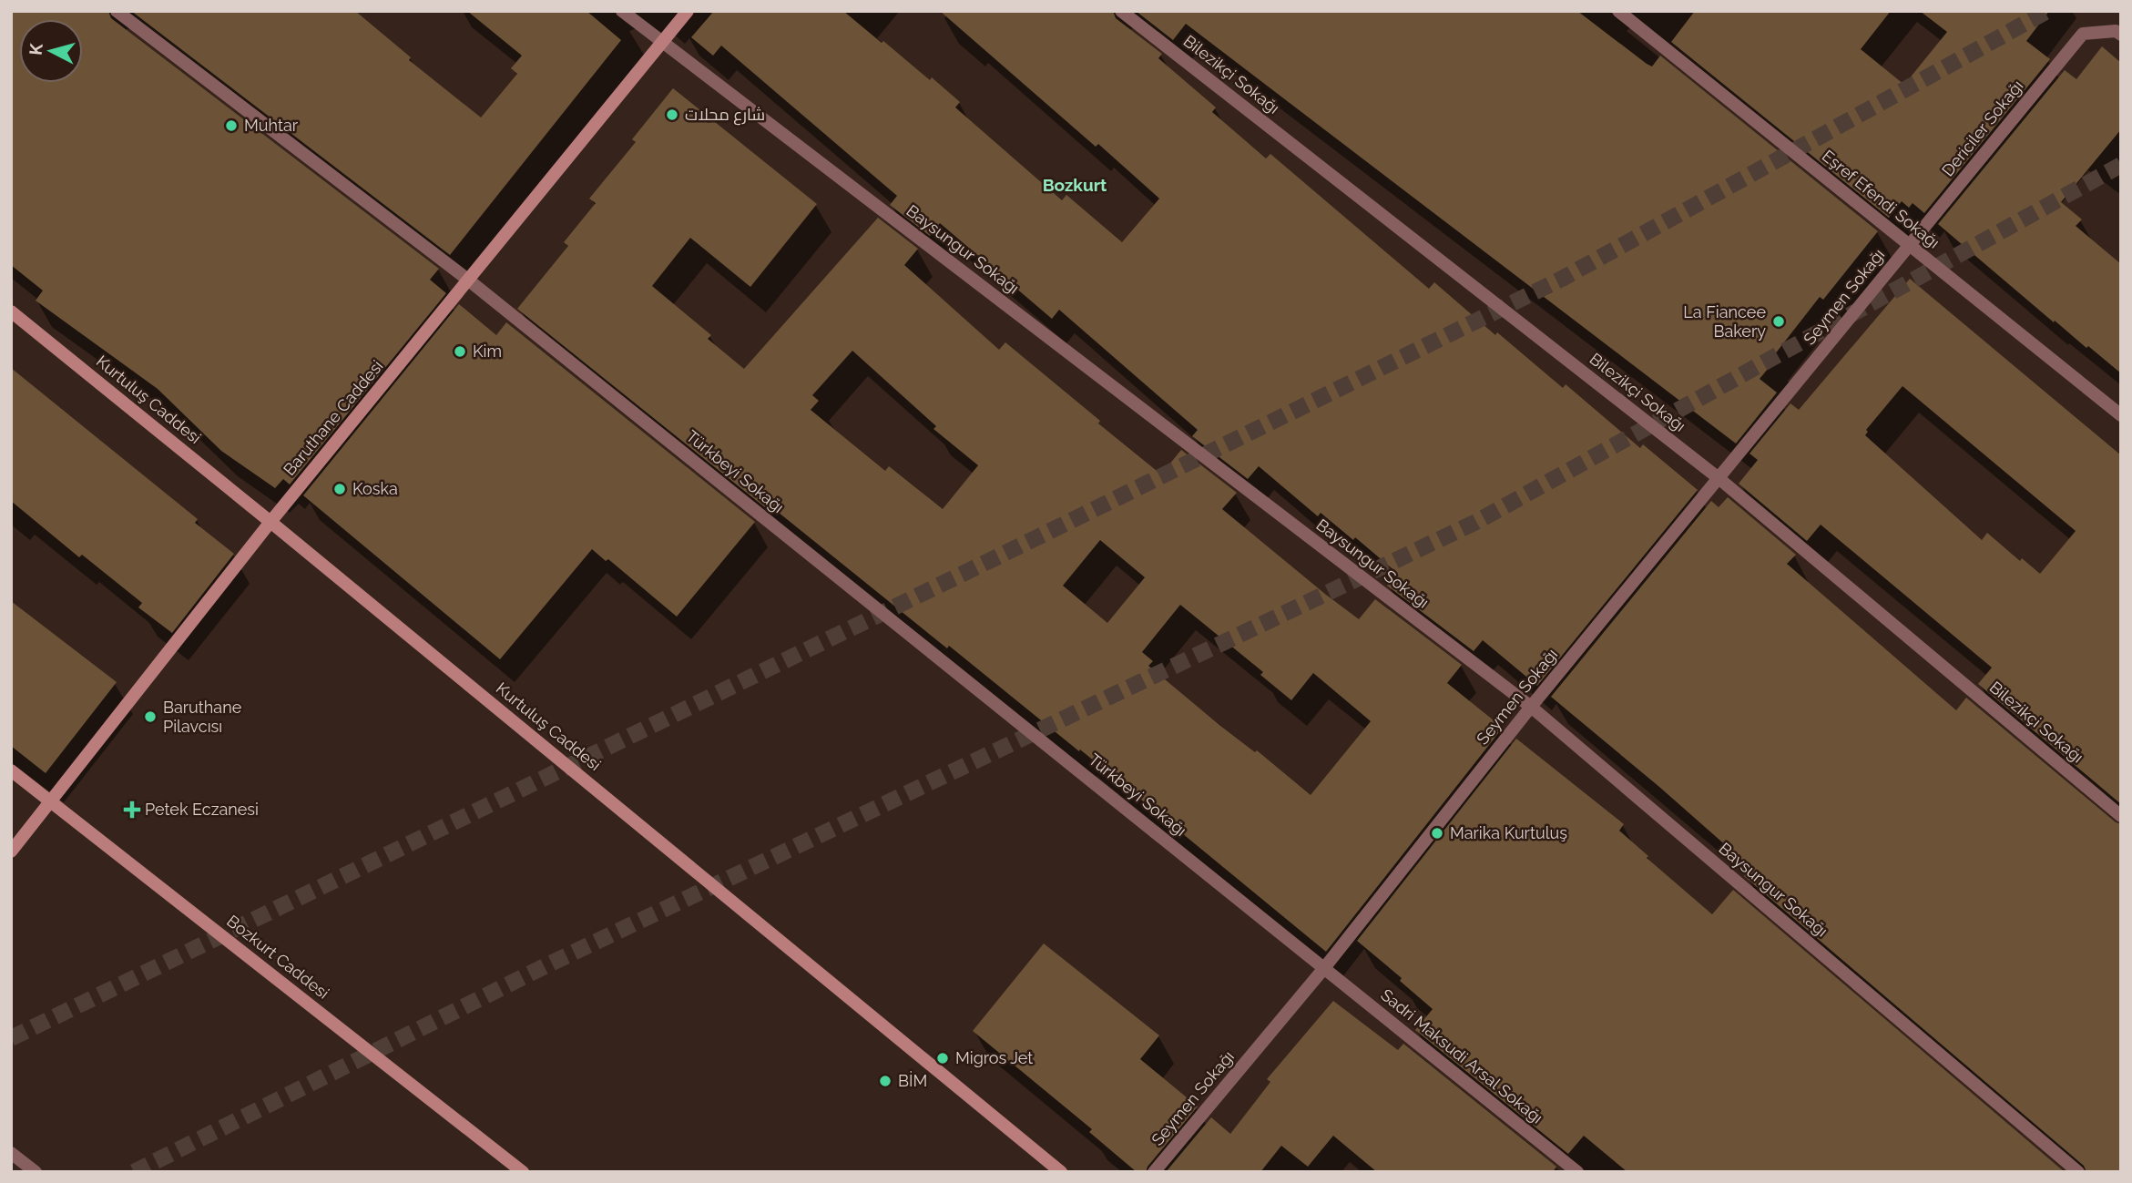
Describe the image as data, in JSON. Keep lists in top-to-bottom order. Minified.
{"streets":{"street":["Bilezikçi Sokağı","Dericiler Sokağı","Eşref Efendi Sokağı","Baysungur Sokağı","Seymen Sokağı","Kurtuluş Caddesi","Baruthane Caddesi","Türkbeyi Sokağı","Bozkurt Caddesi","Sadri Maksudi Arsal Sokağı"]},"crossings":[["Bilezikçi Sokağı","Seymen Sokağı"],["Dericiler Sokağı","Eşref Efendi Sokağı"],["Dericiler Sokağı","Seymen Sokağı"],["Eşref Efendi Sokağı","Seymen Sokağı"],["Baysungur Sokağı","Seymen Sokağı"],["Baysungur Sokağı","Baruthane Caddesi"],["Seymen Sokağı","Türkbeyi Sokağı"],["Seymen Sokağı","Sadri Maksudi Arsal Sokağı"],["Kurtuluş Caddesi","Baruthane Caddesi"],["Baruthane Caddesi","Türkbeyi Sokağı"],["Baruthane Caddesi","Bozkurt Caddesi"],["Türkbeyi Sokağı","Sadri Maksudi Arsal Sokağı"]],"districts":["Bozkurt"],"places":{"other":["شارع محلات","Muhtar","La Fiancee Bakery","Kim","Koska","Baruthane Pilavcısı","Marika Kurtuluş","Migros Jet","BİM"],"health":["Petek Eczanesi"]},"north":"left"}
